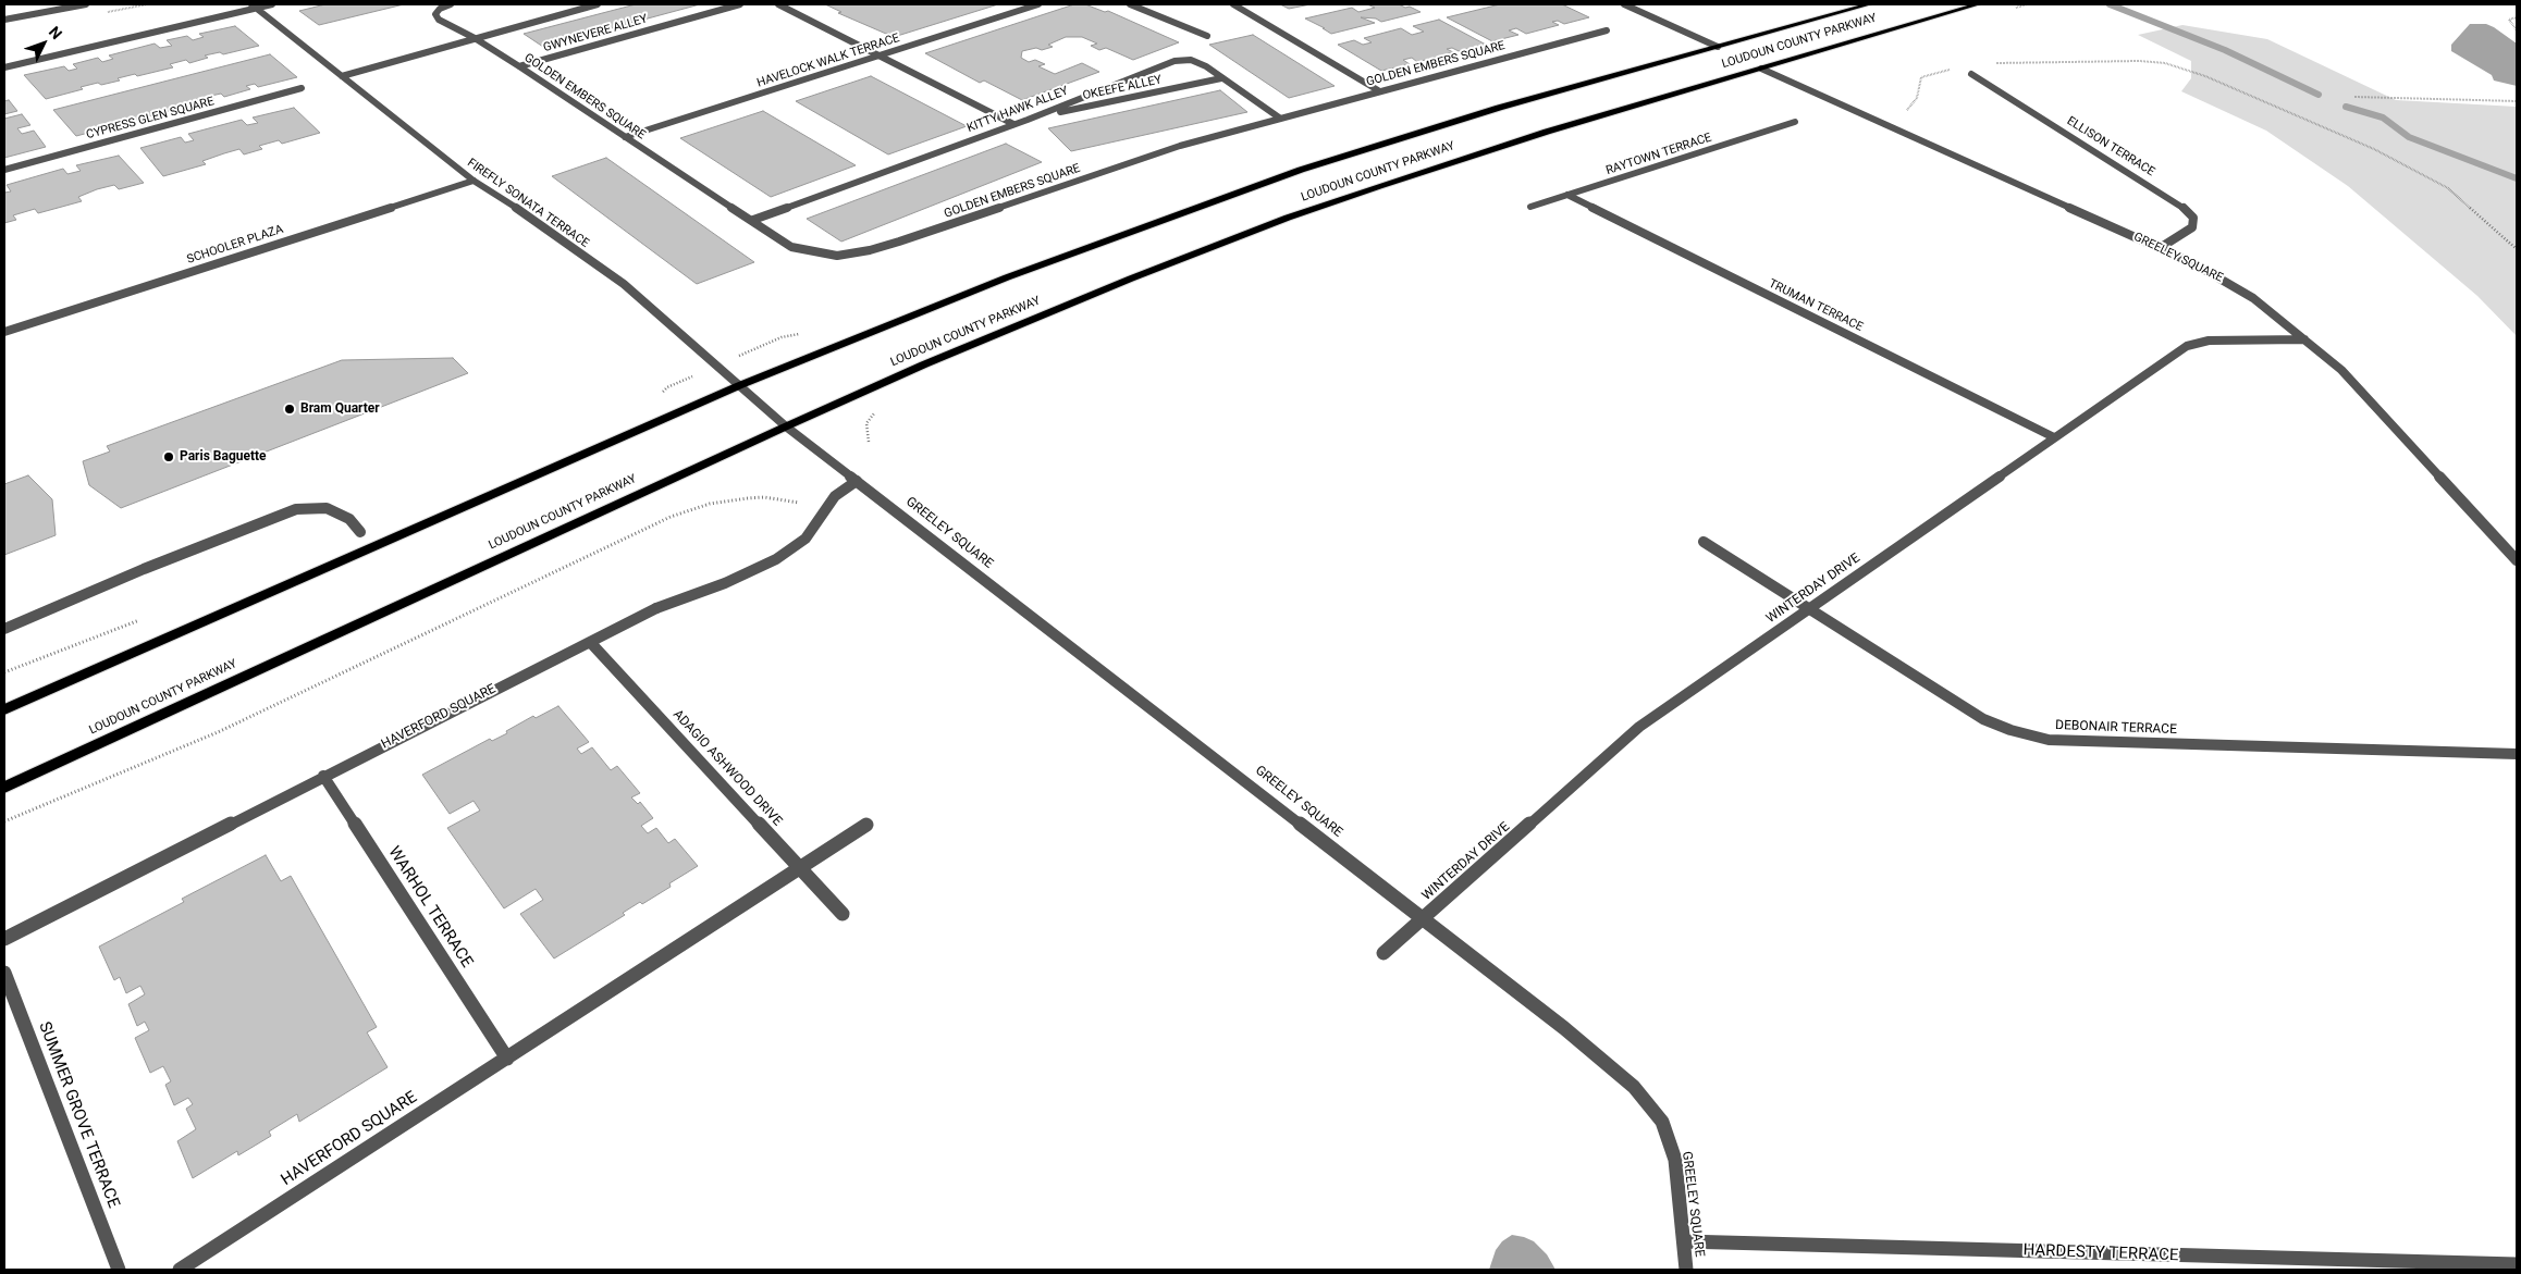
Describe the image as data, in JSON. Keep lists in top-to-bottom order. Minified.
{"streets":{"main road":["LOUDOUN COUNTY PARKWAY"],"street":["GWYNEVERE ALLEY","HAVELOCK WALK TERRACE","GOLDEN EMBERS SQUARE","OKEEFE ALLEY","KITTY HAWK ALLEY","CYPRESS GLEN SQUARE","ELLISON TERRACE","RAYTOWN TERRACE","FIREFLY SONATA TERRACE","SCHOOLER PLAZA","GREELEY SQUARE","TRUMAN TERRACE","WINTERDAY DRIVE","HAVERFORD SQUARE","DEBONAIR TERRACE","ADAGIO ASHWOOD DRIVE","WARHOL TERRACE","SUMMER GROVE TERRACE","HARDESTY TERRACE"]},"crossings":[["GWYNEVERE ALLEY","GOLDEN EMBERS SQUARE"],["LOUDOUN COUNTY PARKWAY","FIREFLY SONATA TERRACE"],["LOUDOUN COUNTY PARKWAY","GREELEY SQUARE"],["HAVELOCK WALK TERRACE","GOLDEN EMBERS SQUARE"],["GOLDEN EMBERS SQUARE","KITTY HAWK ALLEY"],["OKEEFE ALLEY","KITTY HAWK ALLEY"],["ELLISON TERRACE","GREELEY SQUARE"],["RAYTOWN TERRACE","TRUMAN TERRACE"],["FIREFLY SONATA TERRACE","SCHOOLER PLAZA"],["FIREFLY SONATA TERRACE","GREELEY SQUARE"],["GREELEY SQUARE","WINTERDAY DRIVE"],["GREELEY SQUARE","HAVERFORD SQUARE"],["GREELEY SQUARE","HARDESTY TERRACE"],["TRUMAN TERRACE","WINTERDAY DRIVE"],["WINTERDAY DRIVE","DEBONAIR TERRACE"],["HAVERFORD SQUARE","ADAGIO ASHWOOD DRIVE"],["HAVERFORD SQUARE","WARHOL TERRACE"]],"places":["Bram Quarter","Paris Baguette"],"north":"top right"}
